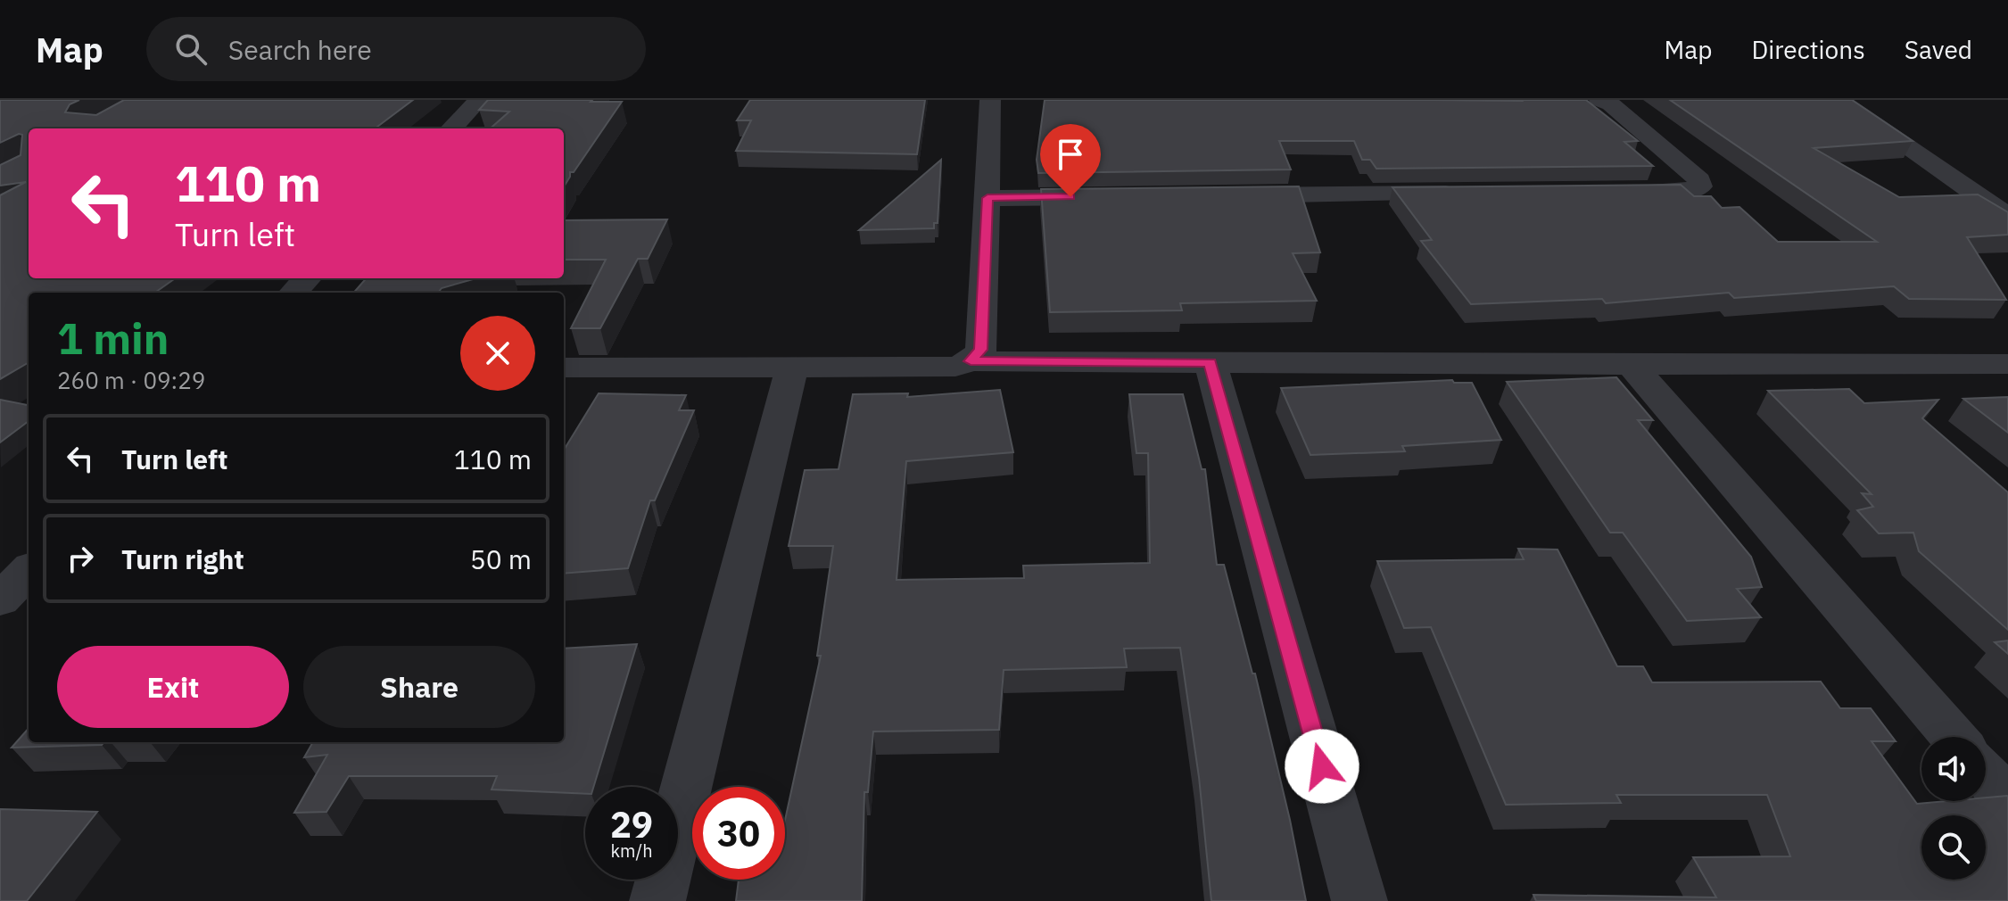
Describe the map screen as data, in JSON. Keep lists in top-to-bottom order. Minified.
{"page":{"header":"Map","search":"Search here","nav":["Map","Directions","Saved"],"turn":["110 m","Turn left"],"heading":["1 min","260 m · 09:29"],"list":[{"name":"Turn left","value":"110 m"},{"name":"Turn right","value":"50 m"}],"buttons":["Exit","Share"],"speed":"29 km/h","limit":"30"}}
